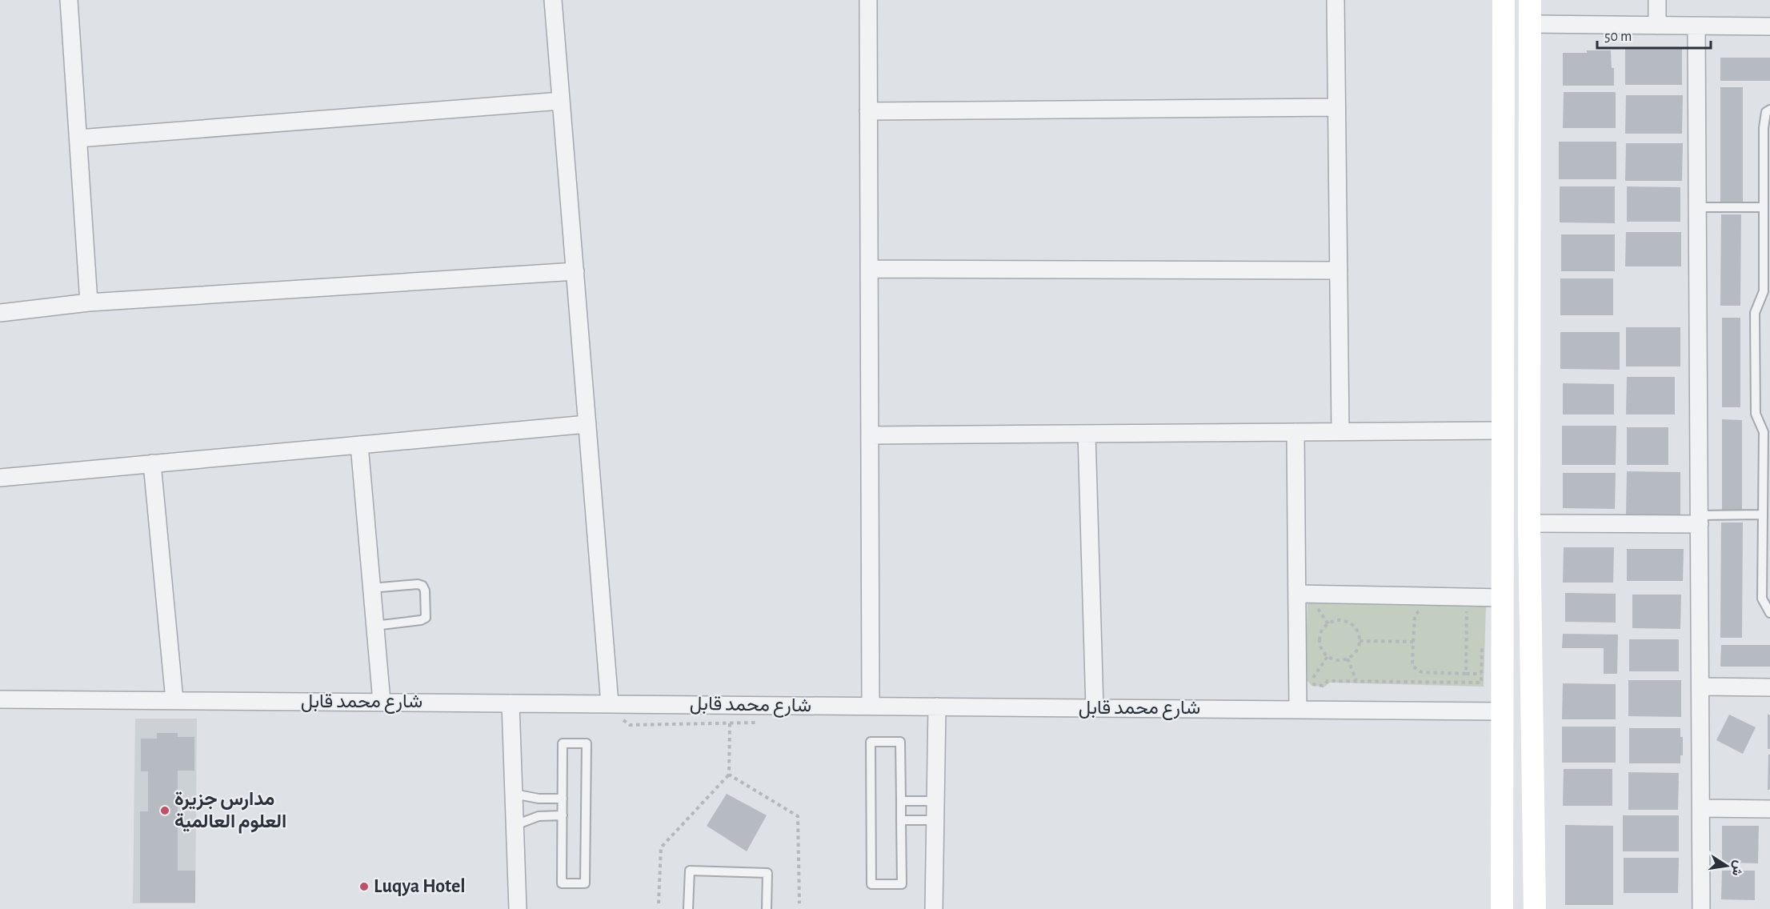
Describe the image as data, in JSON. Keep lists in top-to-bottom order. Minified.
{"streets":{"street":["شارع محمد قابل"]},"places":["مدارس جزيرة العلوم العالمية","Luqya Hotel"],"scale_bar":"50 m","north":"right"}
